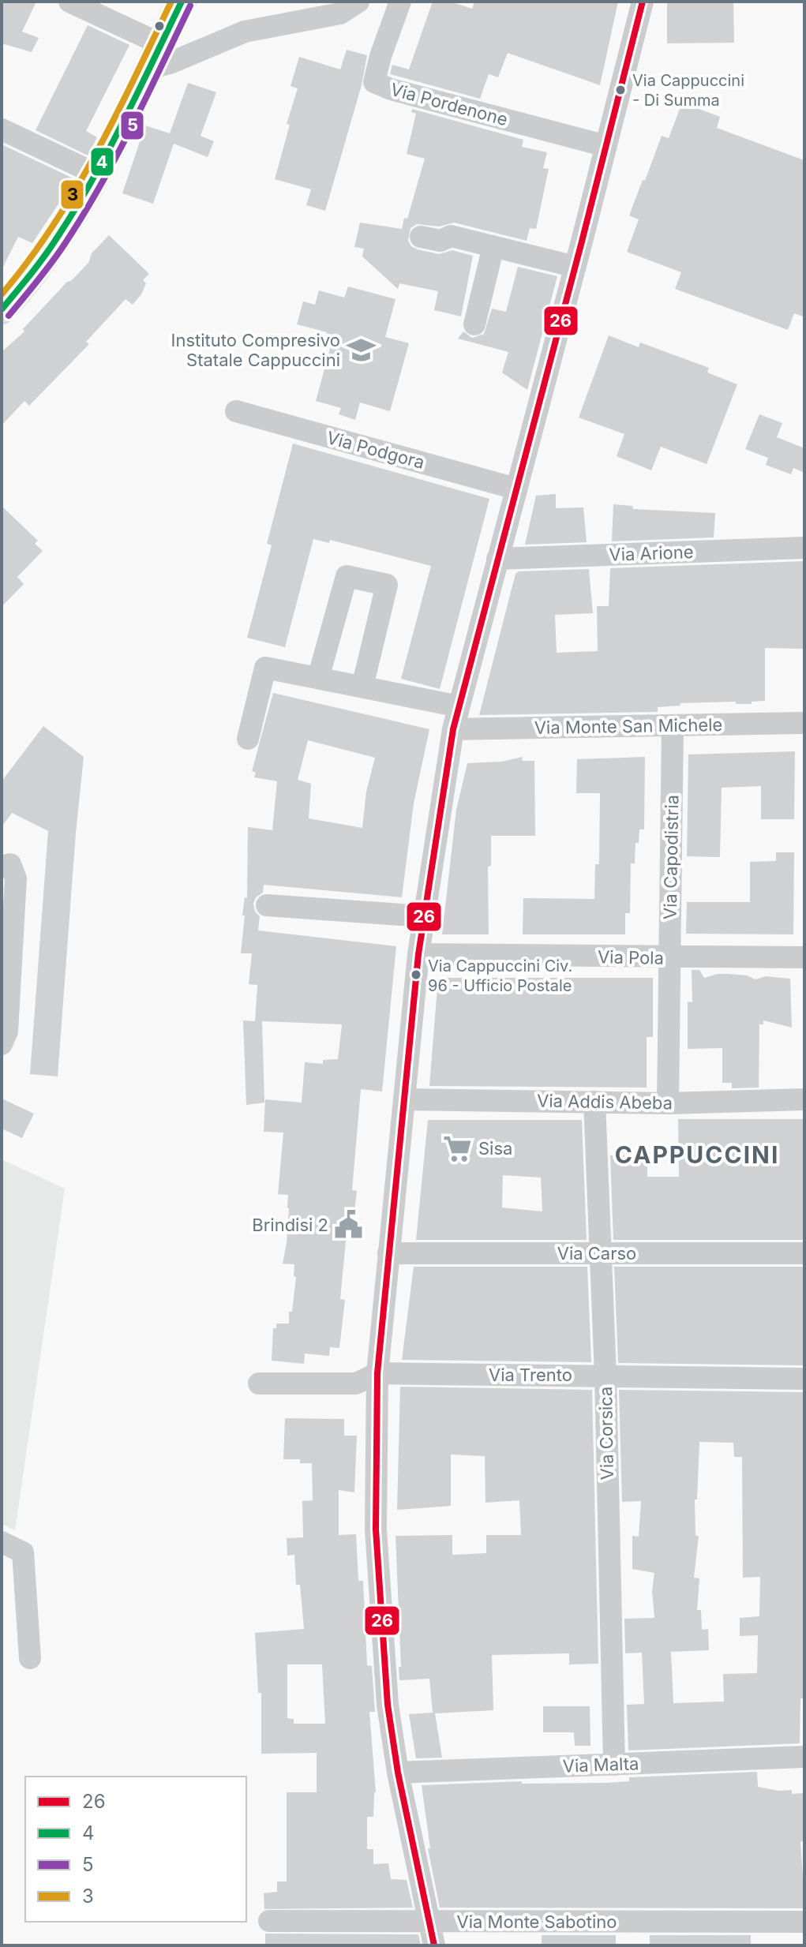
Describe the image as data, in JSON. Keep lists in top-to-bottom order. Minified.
{"streets":{"street":["Via Pordenone","Via Podgora","Via Arione","Via Monte San Michele","Via Capodistria","Via Pola","Via Addis Abeba","Via Carso","Via Trento","Via Corsica","Via Malta","Via Monte Sabotino"]},"crossings":[["Via Monte San Michele","Via Capodistria"],["Via Capodistria","Via Pola"],["Via Capodistria","Via Addis Abeba"],["Via Addis Abeba","Via Corsica"],["Via Carso","Via Corsica"],["Via Trento","Via Corsica"],["Via Corsica","Via Malta"]],"districts":["CAPPUCCINI"],"places":{"other":["Via Cappuccini - Di Summa","Via Cappuccini Civ. 96 - Ufficio Postale"],"school or university":["Instituto Compresivo Statale Cappuccini"],"supermarket":["Sisa"],"public building":["Brindisi 2"]},"lines":["transit line 26","transit line 4","transit line 3","transit line 5"],"legend":["26","4","5","3"]}
